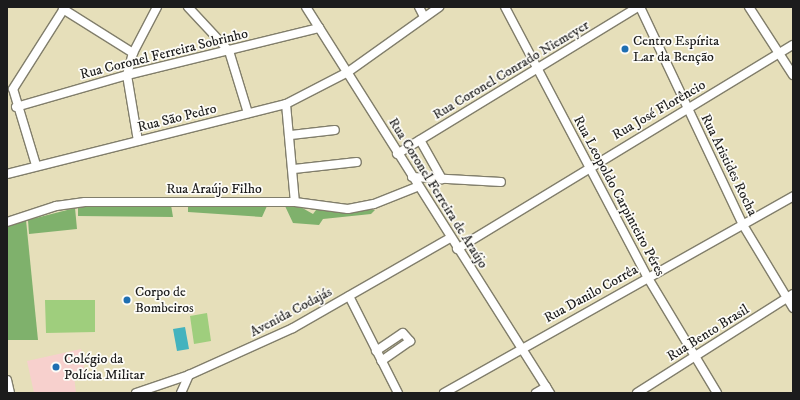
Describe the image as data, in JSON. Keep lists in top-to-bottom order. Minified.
{"streets":{"street":["Rua Coronel Ferreira Sobrinho","Rua Coronel Conrado Niemeyer","Rua José Florêncio","Rua São Pedro","Rua Aristides Rocha","Rua Araújo Filho","Rua Coronel Ferreira de Araújo","Rua Leopoldo Carpinteiro Péres","Rua Danilo Corrêa","Avenida Codajás","Rua Bento Brasil"]},"crossings":[["Rua Coronel Ferreira Sobrinho","Rua Coronel Ferreira de Araújo"],["Rua Coronel Conrado Niemeyer","Rua Aristides Rocha"],["Rua Coronel Conrado Niemeyer","Rua Coronel Ferreira de Araújo"],["Rua Coronel Conrado Niemeyer","Rua Leopoldo Carpinteiro Péres"],["Rua José Florêncio","Rua Aristides Rocha"],["Rua José Florêncio","Rua Coronel Ferreira de Araújo"],["Rua José Florêncio","Rua Leopoldo Carpinteiro Péres"],["Rua São Pedro","Rua Coronel Ferreira de Araújo"],["Rua Aristides Rocha","Rua Danilo Corrêa"],["Rua Aristides Rocha","Rua Bento Brasil"],["Rua Araújo Filho","Rua Coronel Ferreira de Araújo"],["Rua Coronel Ferreira de Araújo","Rua Danilo Corrêa"],["Rua Coronel Ferreira de Araújo","Avenida Codajás"],["Rua Leopoldo Carpinteiro Péres","Rua Danilo Corrêa"],["Rua Leopoldo Carpinteiro Péres","Rua Bento Brasil"]],"places":["Centro Espírita Lar da Benção","Corpo de Bombeiros","Colégio da Polícia Militar"]}
